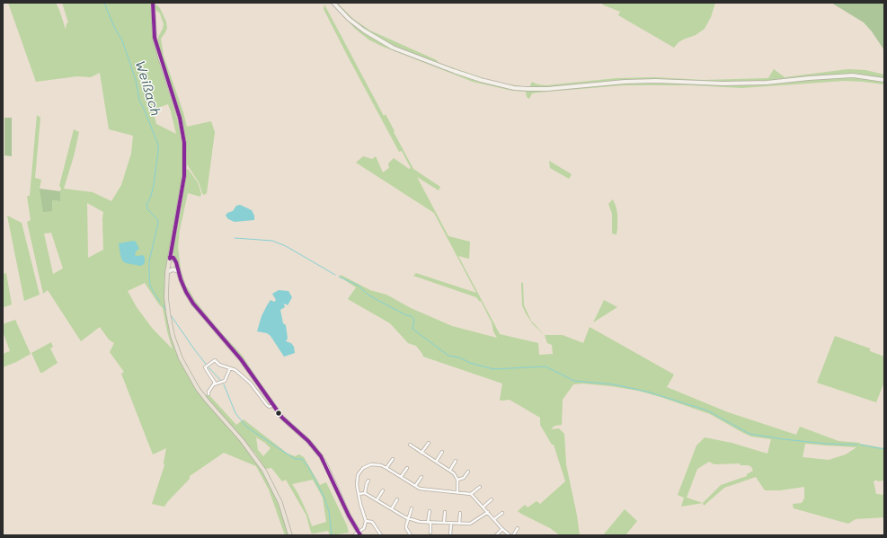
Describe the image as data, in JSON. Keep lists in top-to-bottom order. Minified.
{"water":["Weißach"]}
